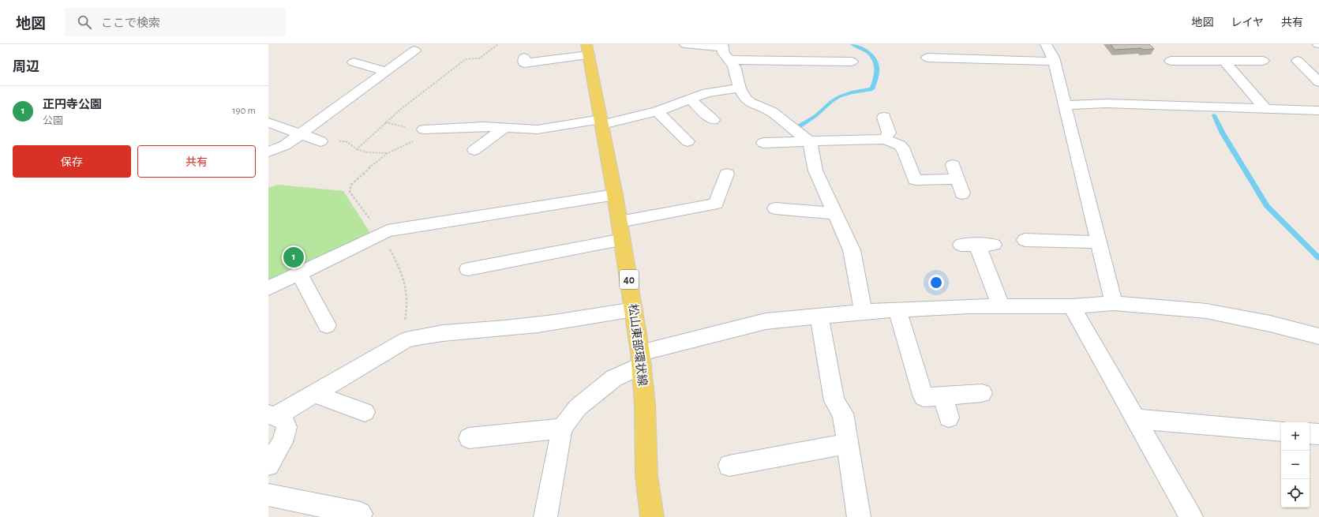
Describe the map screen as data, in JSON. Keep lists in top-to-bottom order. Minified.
{"streets":{"main road":["40","松山東部環状線"]},"page":{"header":"地図","search":"ここで検索","nav":["地図","レイヤ","共有"],"heading":"周辺","list":[{"mark":"1","name":"正円寺公園","note":"公園","value":"190 m"}],"buttons":["保存","共有"],"pins":"1","map_buttons":["+","−"]}}
